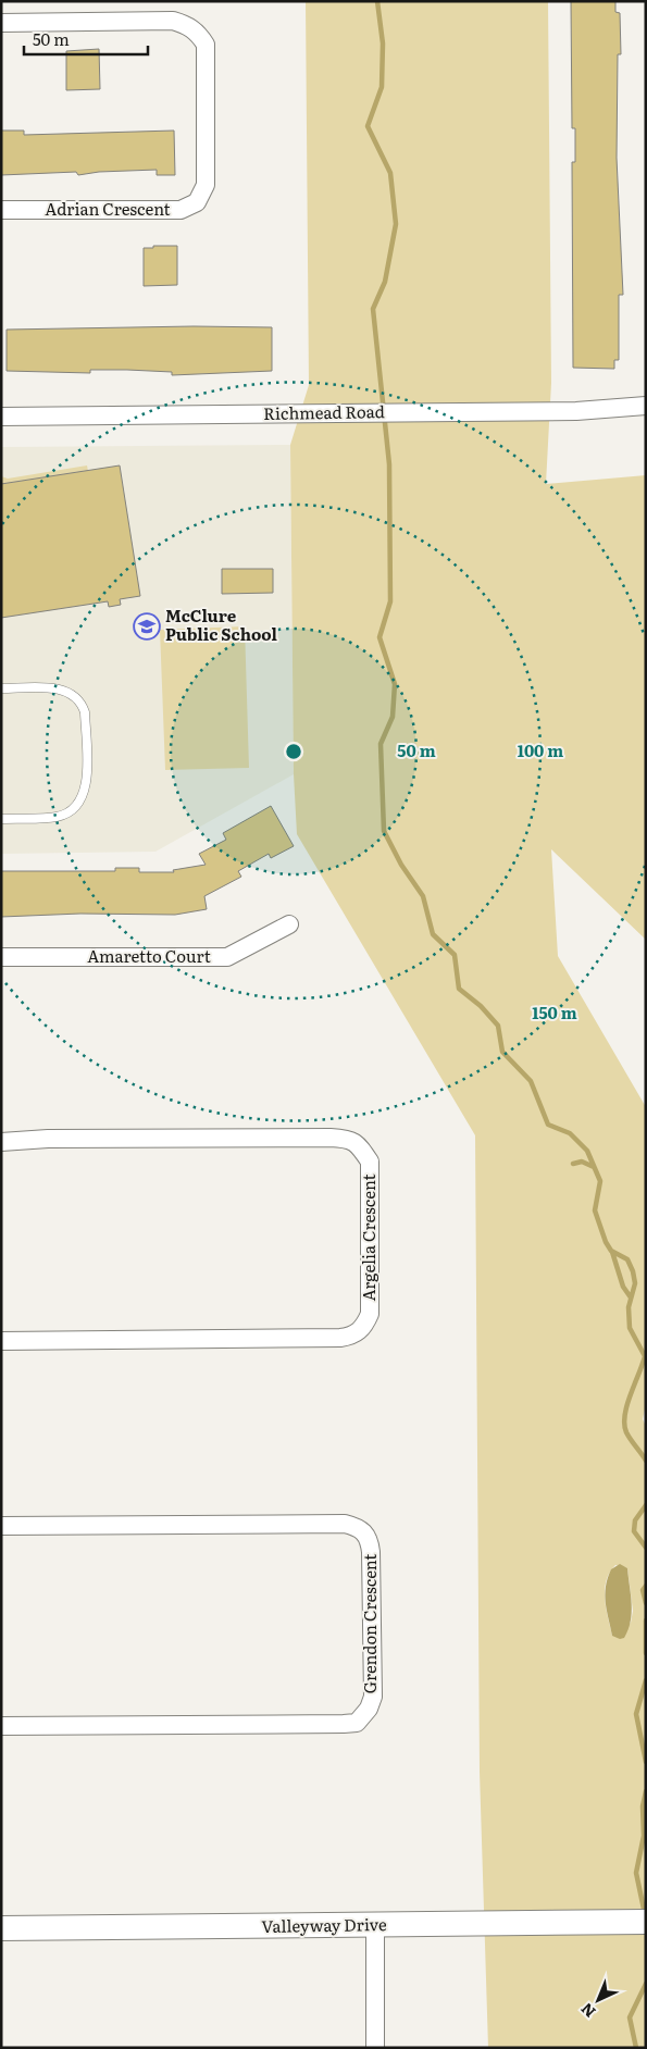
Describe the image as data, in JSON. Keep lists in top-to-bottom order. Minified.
{"streets":{"street":["Adrian Crescent","Richmead Road","Amaretto Court","Argelia Crescent","Grendon Crescent","Valleyway Drive"]},"places":{"school or university":["McClure Public School"]},"scale_bar":"50 m","north":"bottom left","rings":["50 m","100 m","150 m"]}
